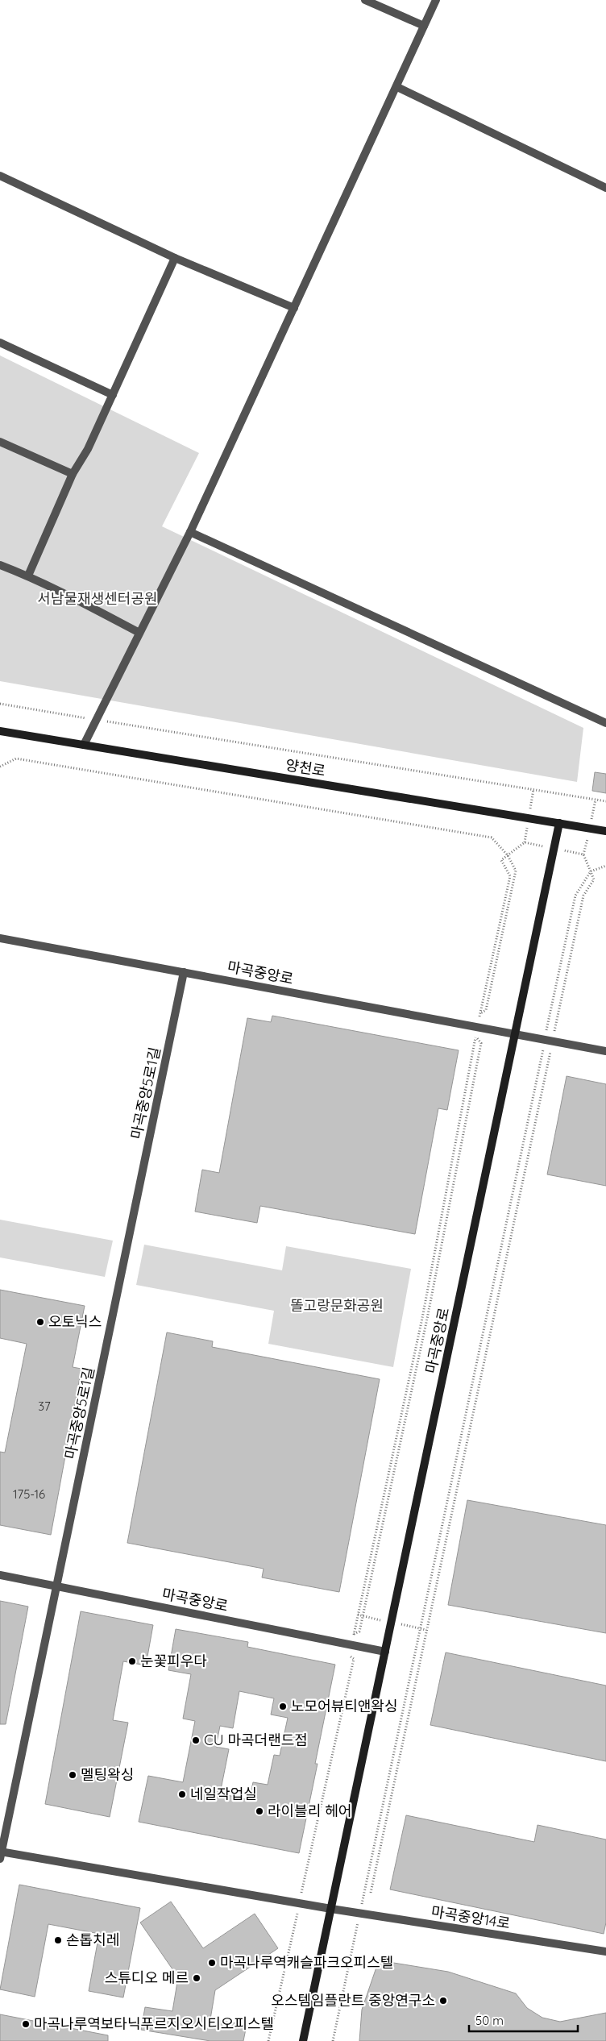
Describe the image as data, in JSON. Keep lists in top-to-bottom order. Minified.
{"streets":{"main road":["양천로","마곡중앙로"],"street":["마곡중앙5로1길","마곡중앙14로"]},"crossings":[["양천로","마곡중앙로"],["마곡중앙로","마곡중앙5로1길"],["마곡중앙로","마곡중앙14로"]],"parks":["서남물재생센터공원","똘고랑문화공원"],"places":["오토닉스","눈꽃피우다","노모어뷰티앤왁싱","CU 마곡더랜드점","멜팅왁싱","네일작업실","라이블리 헤어","손톱치레","마곡나루역캐슬파크오피스텔","스튜디오 메르","오스템임플란트 중앙연구소","마곡나루역보타닉푸르지오시티오피스텔"],"house_numbers":["37","175-16"],"scale_bar":"50 m"}
